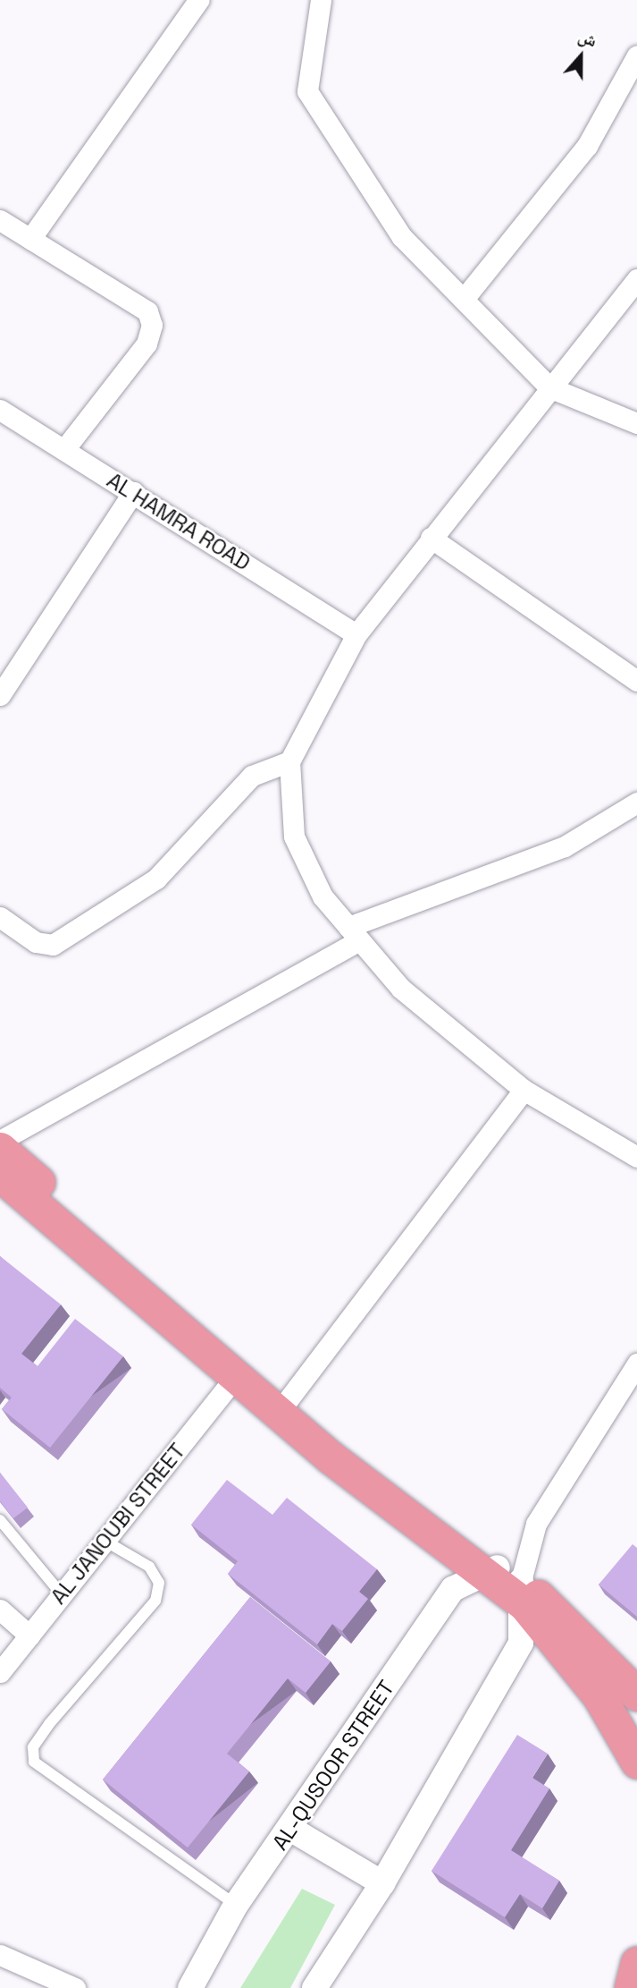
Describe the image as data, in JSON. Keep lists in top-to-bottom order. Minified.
{"streets":{"street":["AL HAMRA ROAD","AL JANOUBI STREET","AL-QUSOOR STREET"]},"north":"top"}
